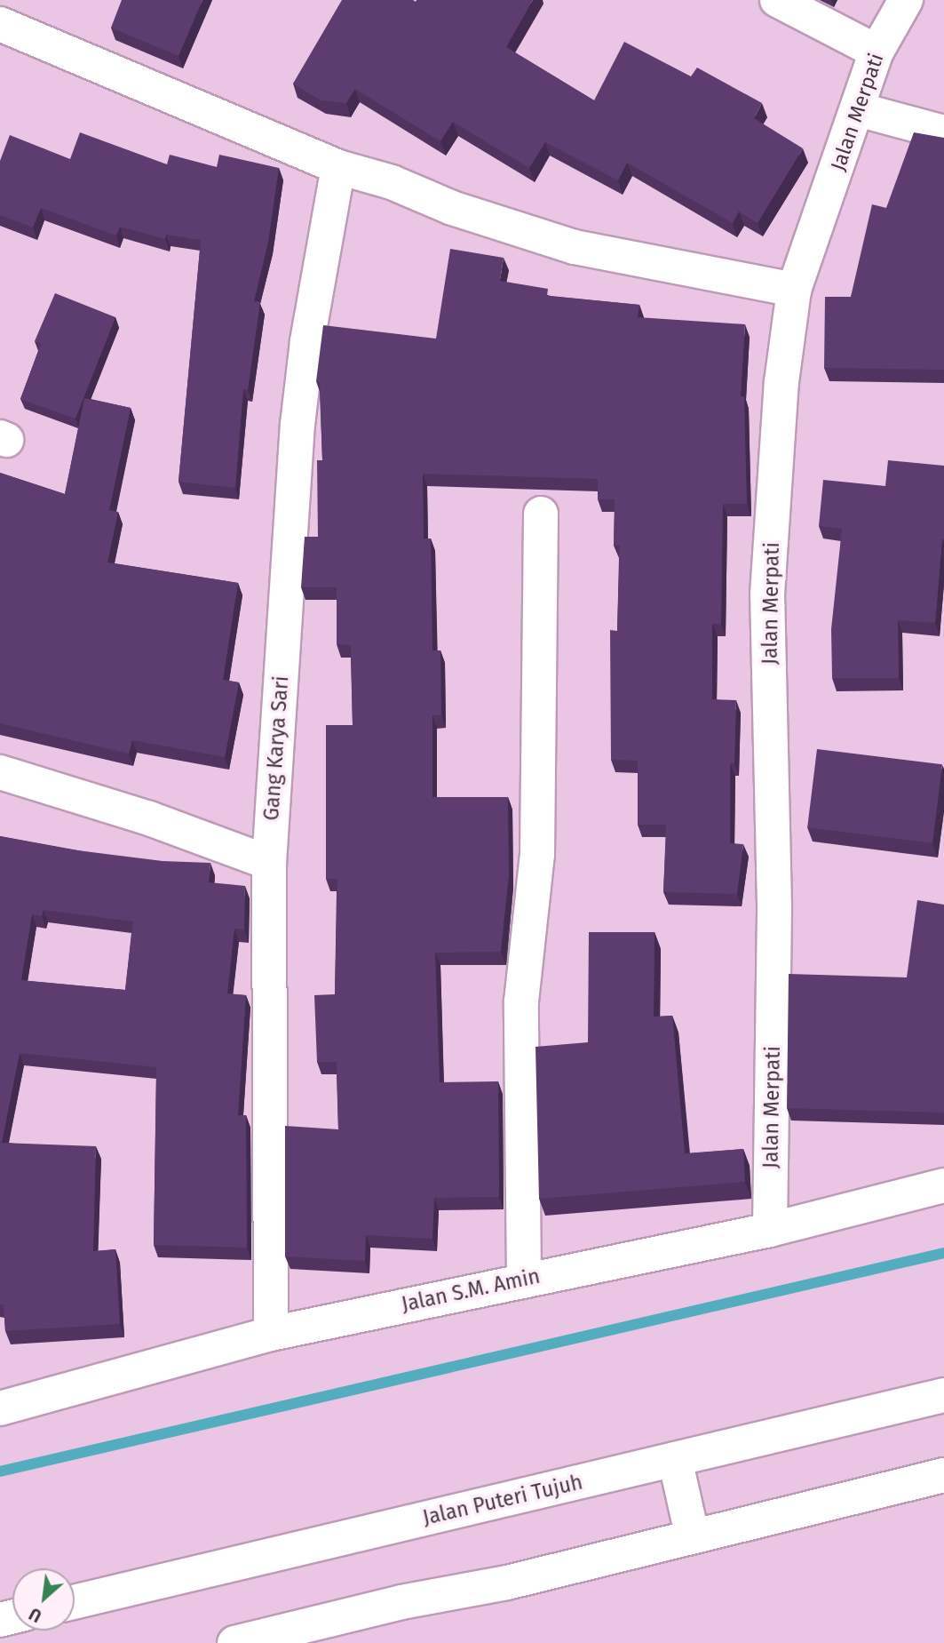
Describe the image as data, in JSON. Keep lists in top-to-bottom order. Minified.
{"streets":{"main road":["Jalan Merpati","Gang Karya Sari","Jalan S.M. Amin","Jalan Puteri Tujuh"]},"crossings":[["Jalan Merpati","Jalan S.M. Amin"],["Gang Karya Sari","Jalan S.M. Amin"]],"north":"bottom left"}
